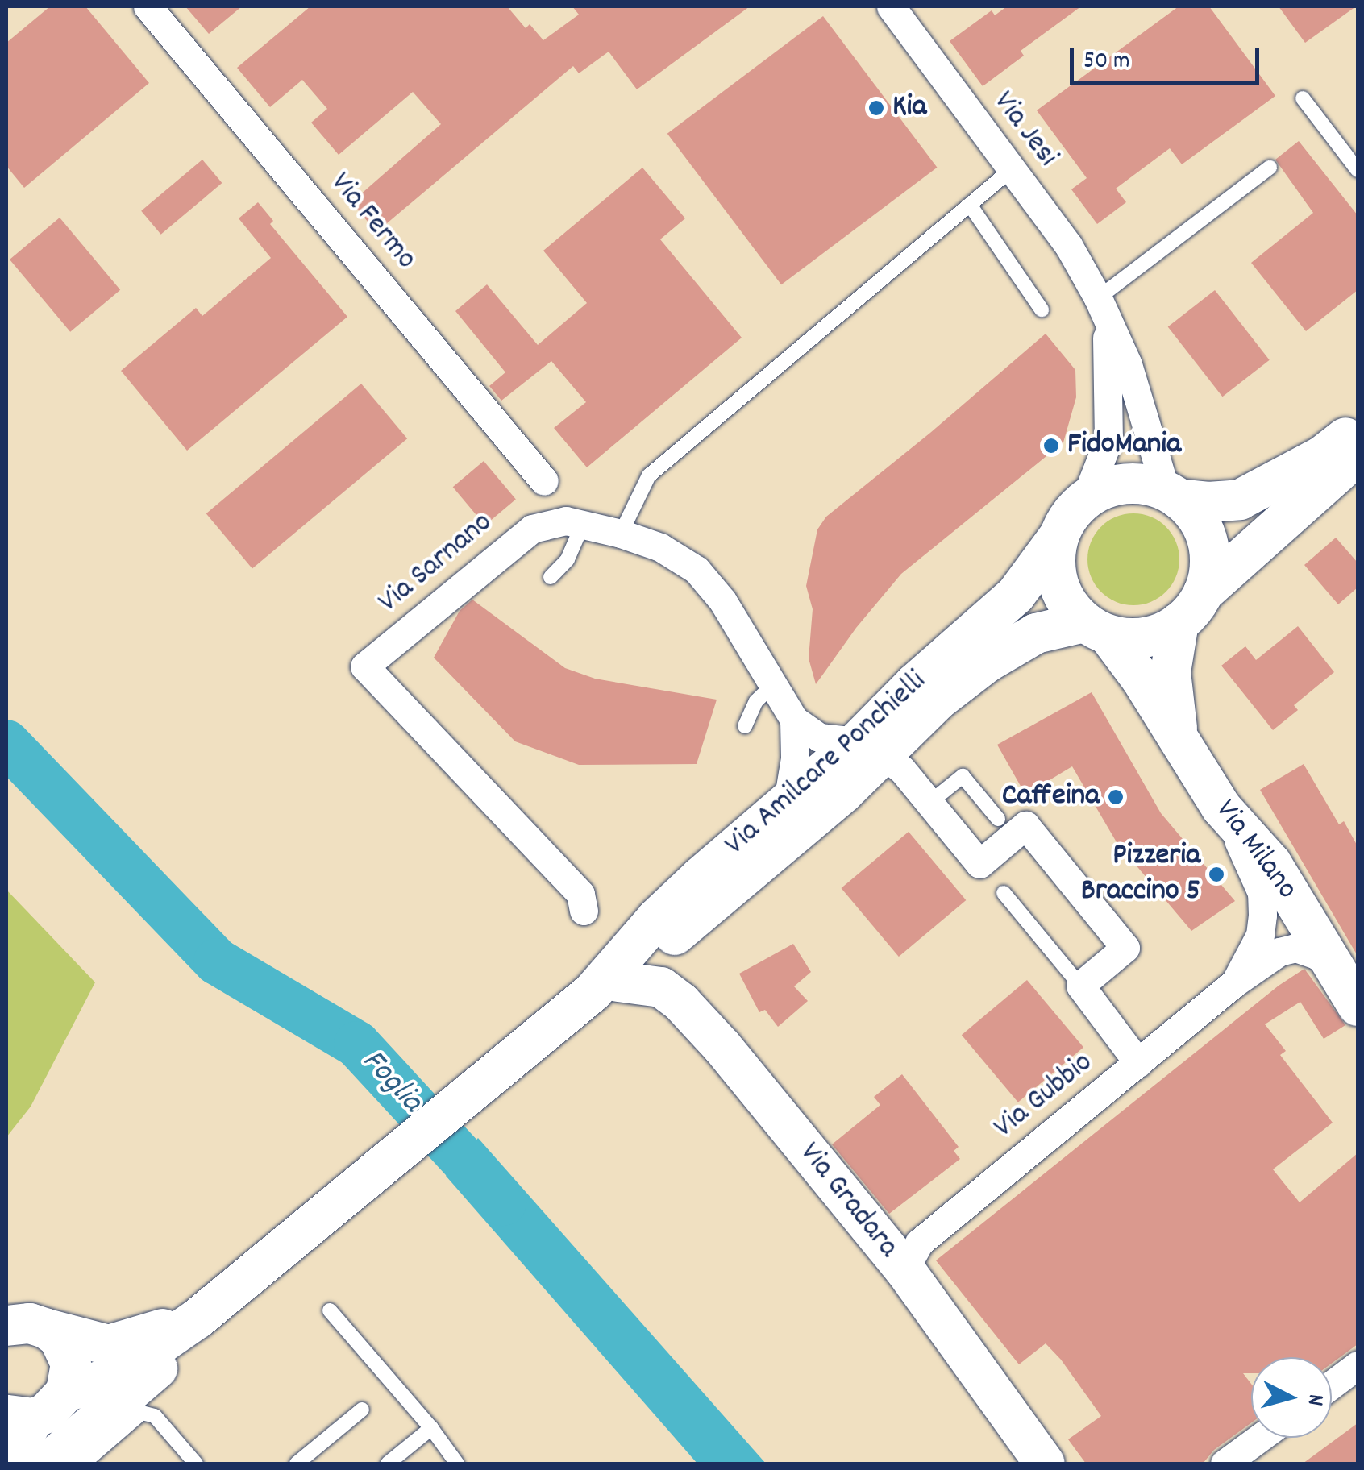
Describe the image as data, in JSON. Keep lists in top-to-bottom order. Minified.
{"streets":{"main road":["Via Amilcare Ponchielli","Via Milano","Via Gradara"],"street":["Via Jesi","Via Fermo","Via Sarnano","Via Gubbio"]},"crossings":[["Via Jesi","Via Amilcare Ponchielli"],["Via Jesi","Via Milano"],["Via Sarnano","Via Amilcare Ponchielli"],["Via Amilcare Ponchielli","Via Milano"],["Via Amilcare Ponchielli","Via Gradara"],["Via Milano","Via Gubbio"],["Via Gubbio","Via Gradara"]],"water":["Foglia"],"places":["Kia","FidoMania","Caffeina","Pizzeria Braccino 5"],"scale_bar":"50 m","north":"right"}
